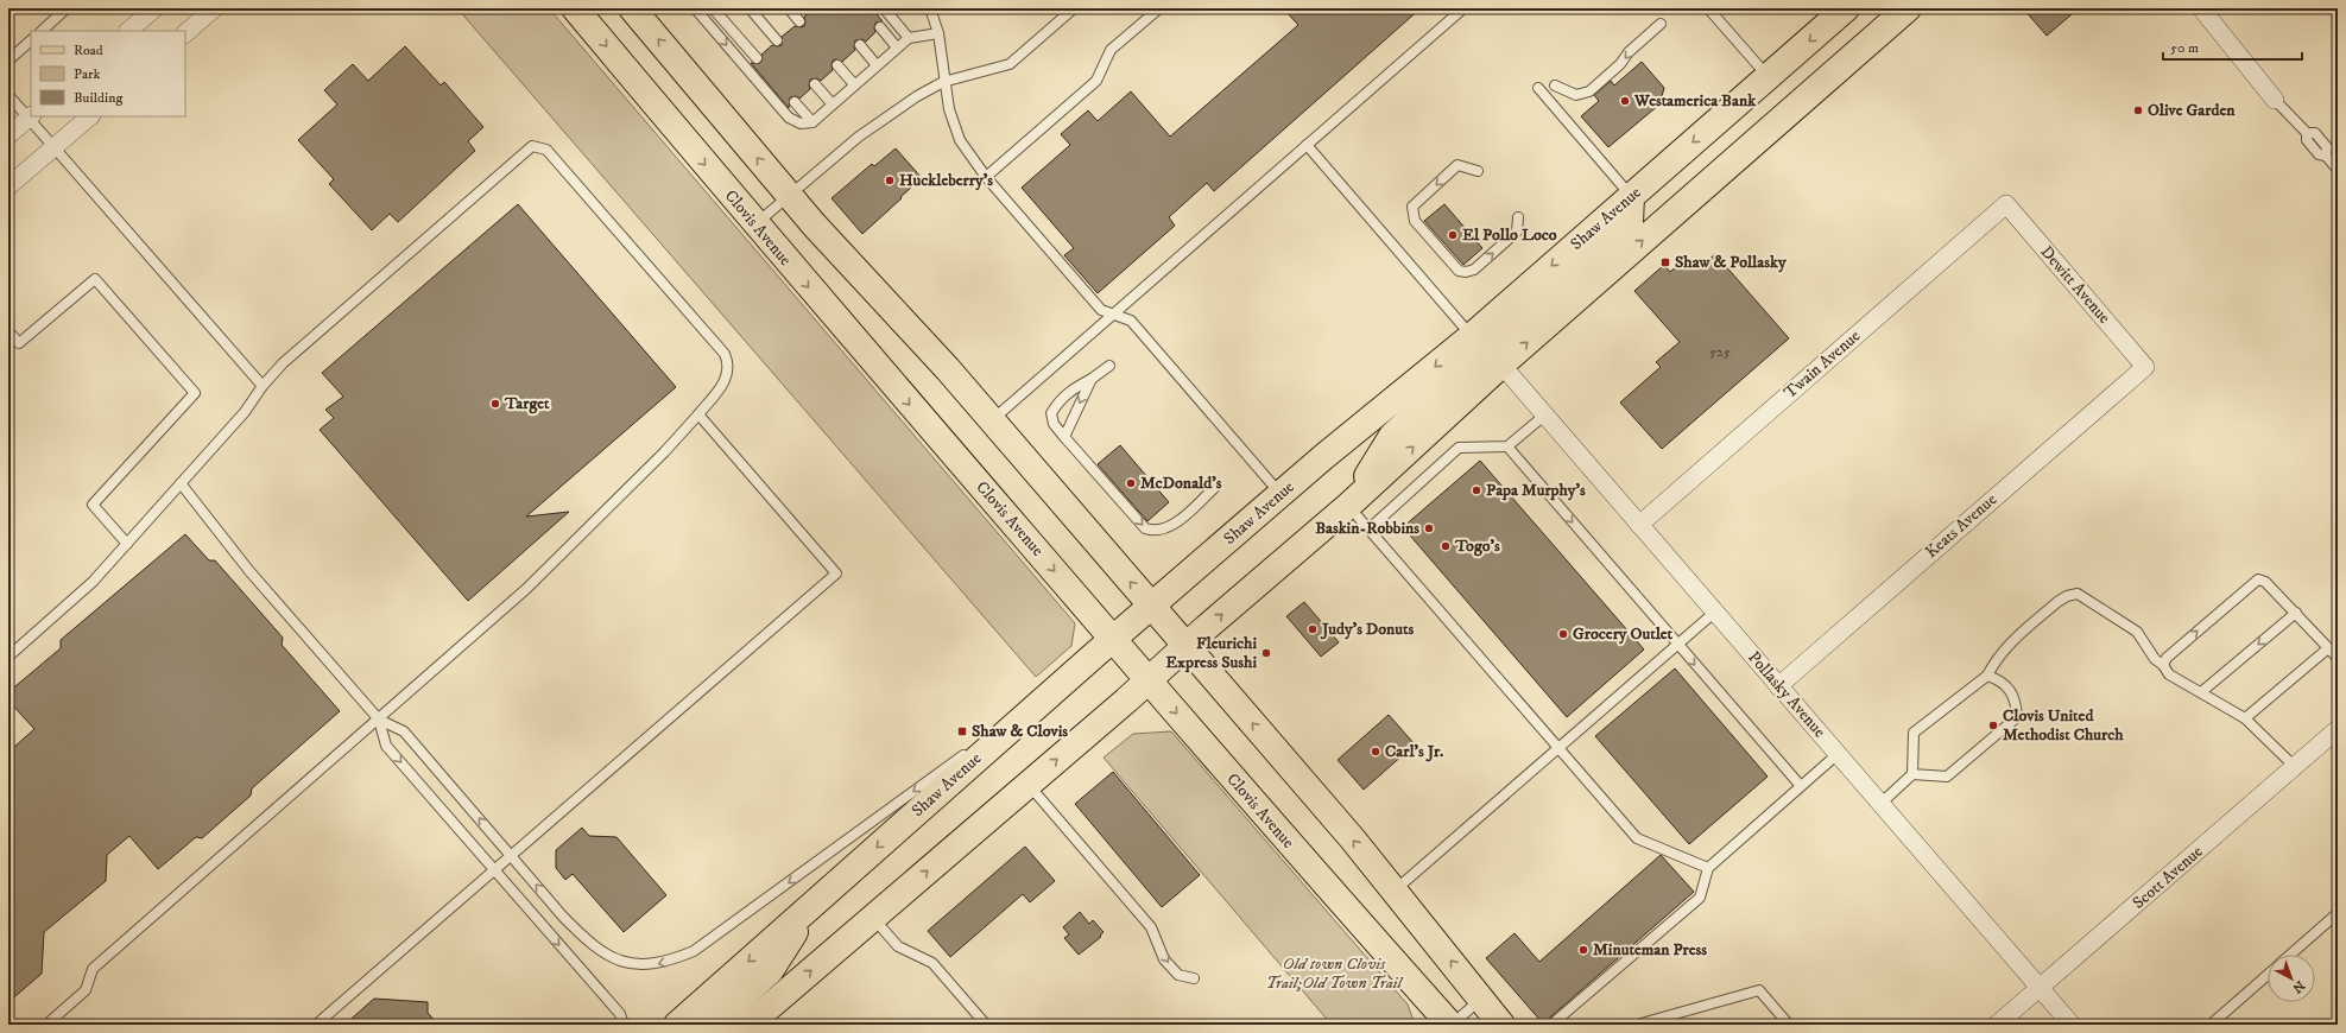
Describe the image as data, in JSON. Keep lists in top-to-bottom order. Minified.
{"streets":{"main road":["Shaw Avenue","Clovis Avenue"],"street":["Dewitt Avenue","Twain Avenue","Keats Avenue","Pollasky Avenue","Scott Avenue"]},"crossings":[["Shaw Avenue","Clovis Avenue"],["Dewitt Avenue","Twain Avenue"],["Dewitt Avenue","Keats Avenue"],["Twain Avenue","Pollasky Avenue"],["Keats Avenue","Pollasky Avenue"],["Pollasky Avenue","Scott Avenue"]],"parks":["Old town Clovis Trail;Old Town Trail"],"places":{"other":["Westamerica Bank","Olive Garden","Huckleberry's","El Pollo Loco","Target","McDonald's","Papa Murphy's","Baskin-Robbins","Togo's","Judy's Donuts","Grocery Outlet","Fleurichi Express Sushi","Clovis United Methodist Church","Carl's Jr.","Minuteman Press"],"transit":["Shaw & Pollasky","Shaw & Clovis"]},"house_numbers":["525"],"legend":["Road","Park","Building"],"scale_bar":"50 m","north":"bottom right"}
